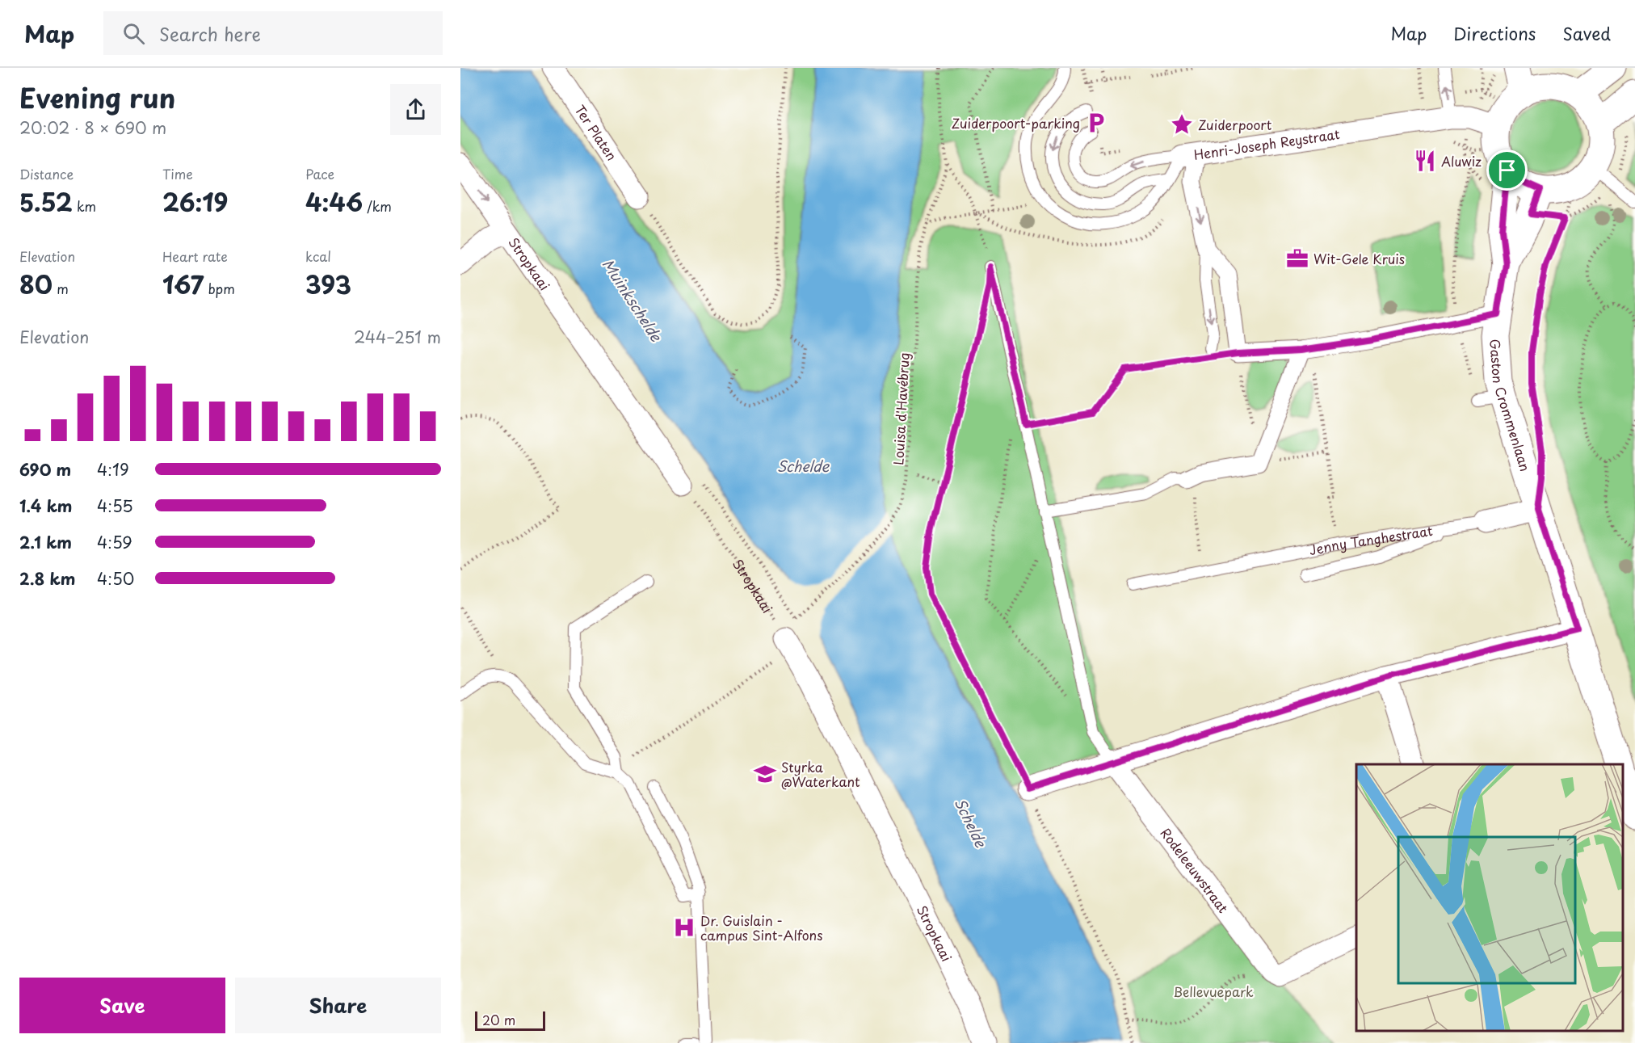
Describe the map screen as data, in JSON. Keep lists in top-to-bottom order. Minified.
{"streets":{"street":["Ter Platen","Henri-Joseph Reystraat","Stropkaai","Gaston Crommenlaan","Jenny Tanghestraat","Rodeleeuwstraat"],"path":["Louisa d'Havébrug"]},"crossings":[["Henri-Joseph Reystraat","Gaston Crommenlaan"],["Gaston Crommenlaan","Jenny Tanghestraat"]],"water":["Muinkschelde","Schelde"],"parks":["Bellevuepark"],"places":{"parking":["Zuiderpoort-parking"],"place":["Zuiderpoort"],"restaurant":["Aluwiz"],"office":["Wit-Gele Kruis"],"school or university":["Styrka @Waterkant"],"hospital":["Dr. Guislain - campus Sint-Alfons"]},"scale_bar":"20 m","page":{"header":"Map","search":"Search here","nav":["Map","Directions","Saved"],"heading":["Evening run","20:02 · 8 × 690 m"],"stats":[["Distance","5.52 km"],["Time","26:19"],["Pace","4:46 /km"],["Elevation","80 m"],["Heart rate","167 bpm"],["kcal","393"]],"chart":["Elevation","244–251 m"],"list":[{"name":"690 m","note":"4:19"},{"name":"1.4 km","note":"4:55"},{"name":"2.1 km","note":"4:59"},{"name":"2.8 km","note":"4:50"}],"buttons":["Save","Share"],"scale":"20 m"}}
